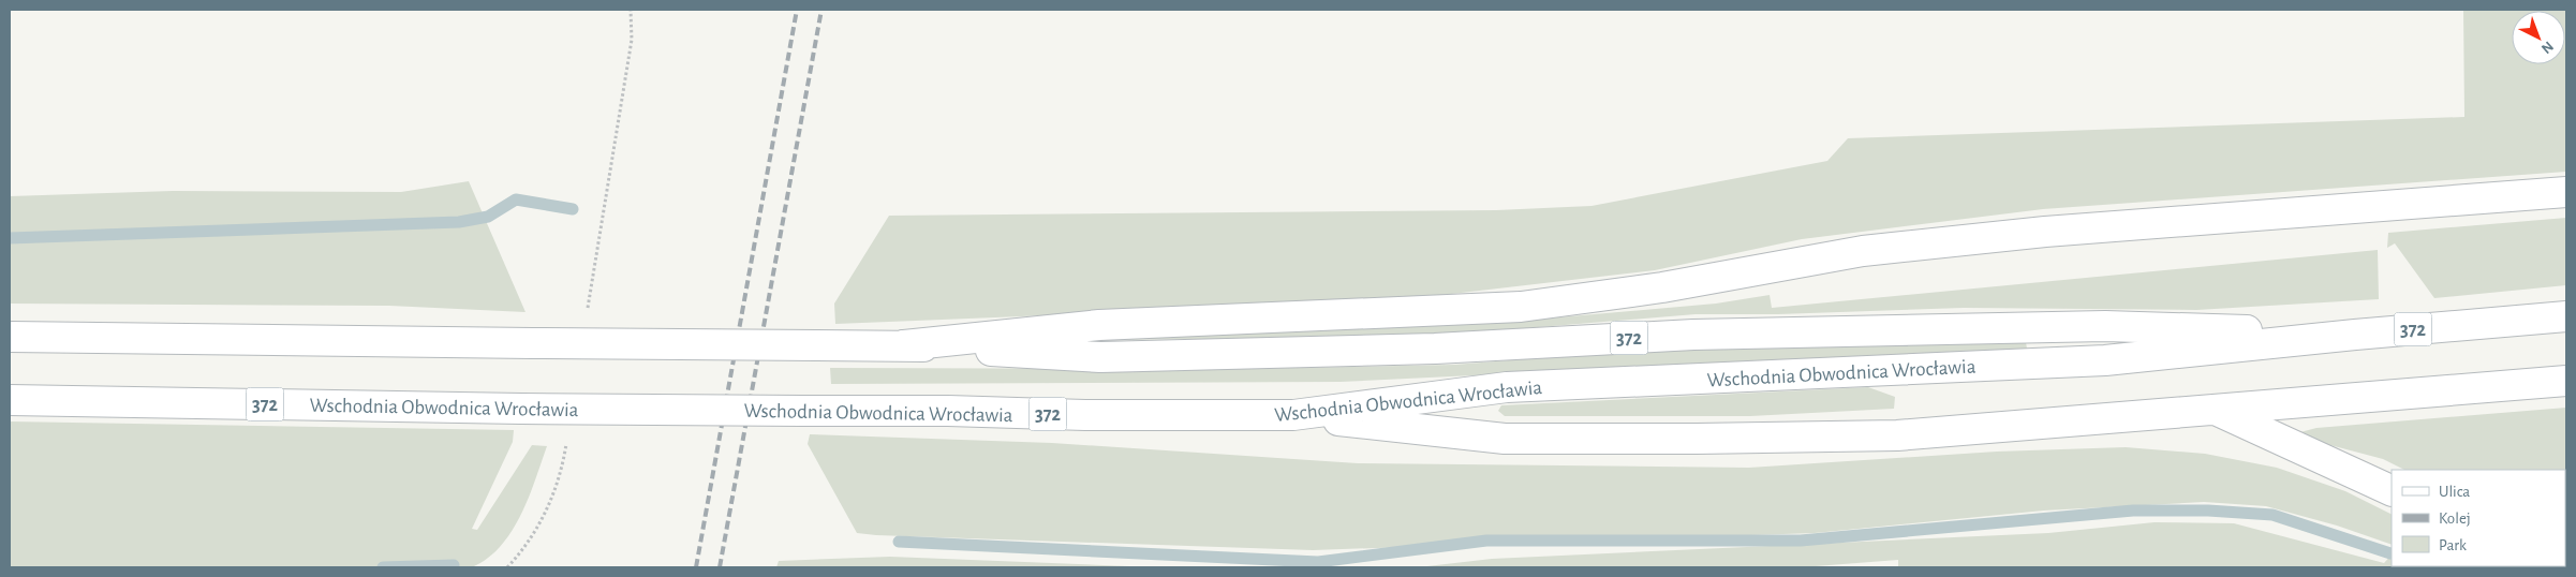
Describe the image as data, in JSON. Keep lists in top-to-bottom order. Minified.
{"streets":{"main road":["372","Wschodnia Obwodnica Wrocławia"]},"legend":["Ulica","Kolej","Park"],"north":"bottom right"}
